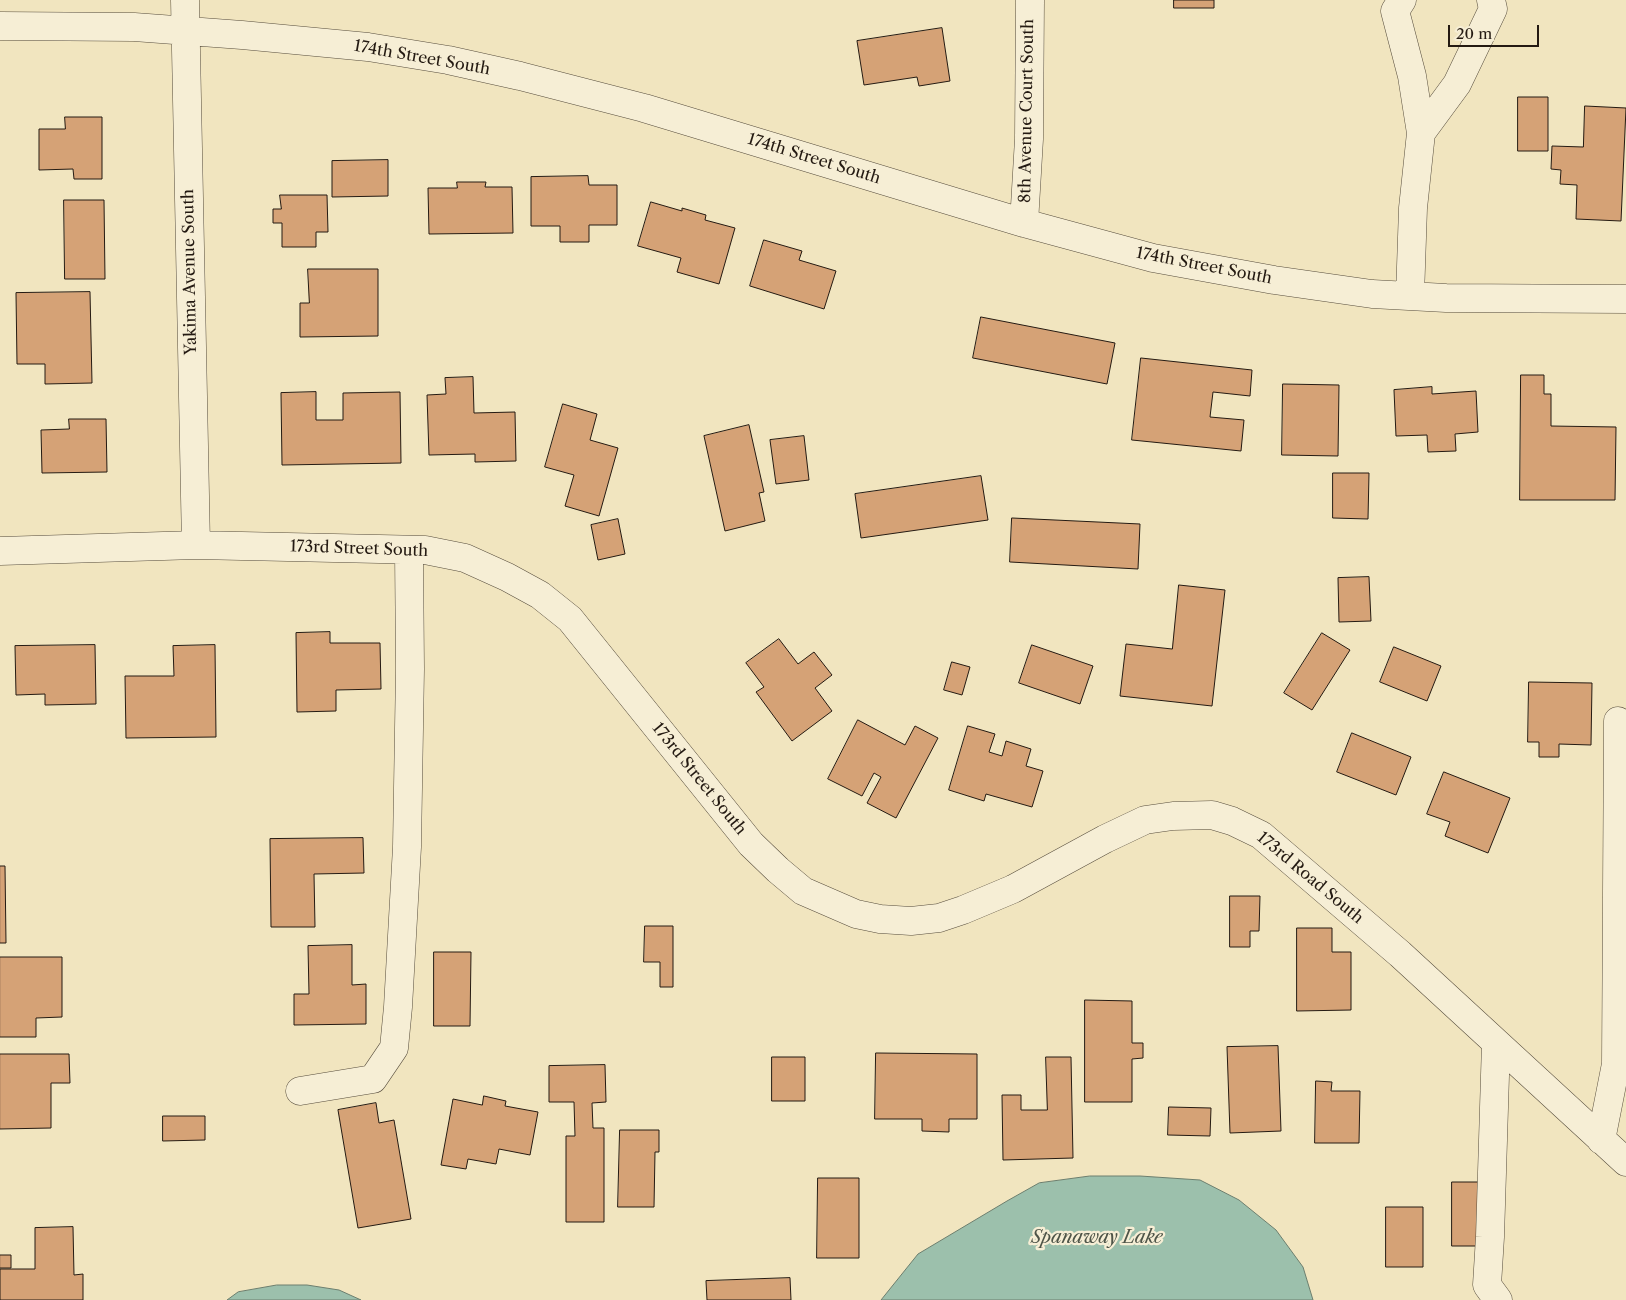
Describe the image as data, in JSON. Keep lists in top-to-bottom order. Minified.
{"streets":{"street":["174th Street South","8th Avenue Court South","Yakima Avenue South","173rd Street South","173rd Road South"]},"crossings":[["174th Street South","8th Avenue Court South"],["174th Street South","Yakima Avenue South"],["Yakima Avenue South","173rd Street South"],["173rd Street South","173rd Road South"]],"water":["Spanaway Lake"],"scale_bar":"20 m"}
